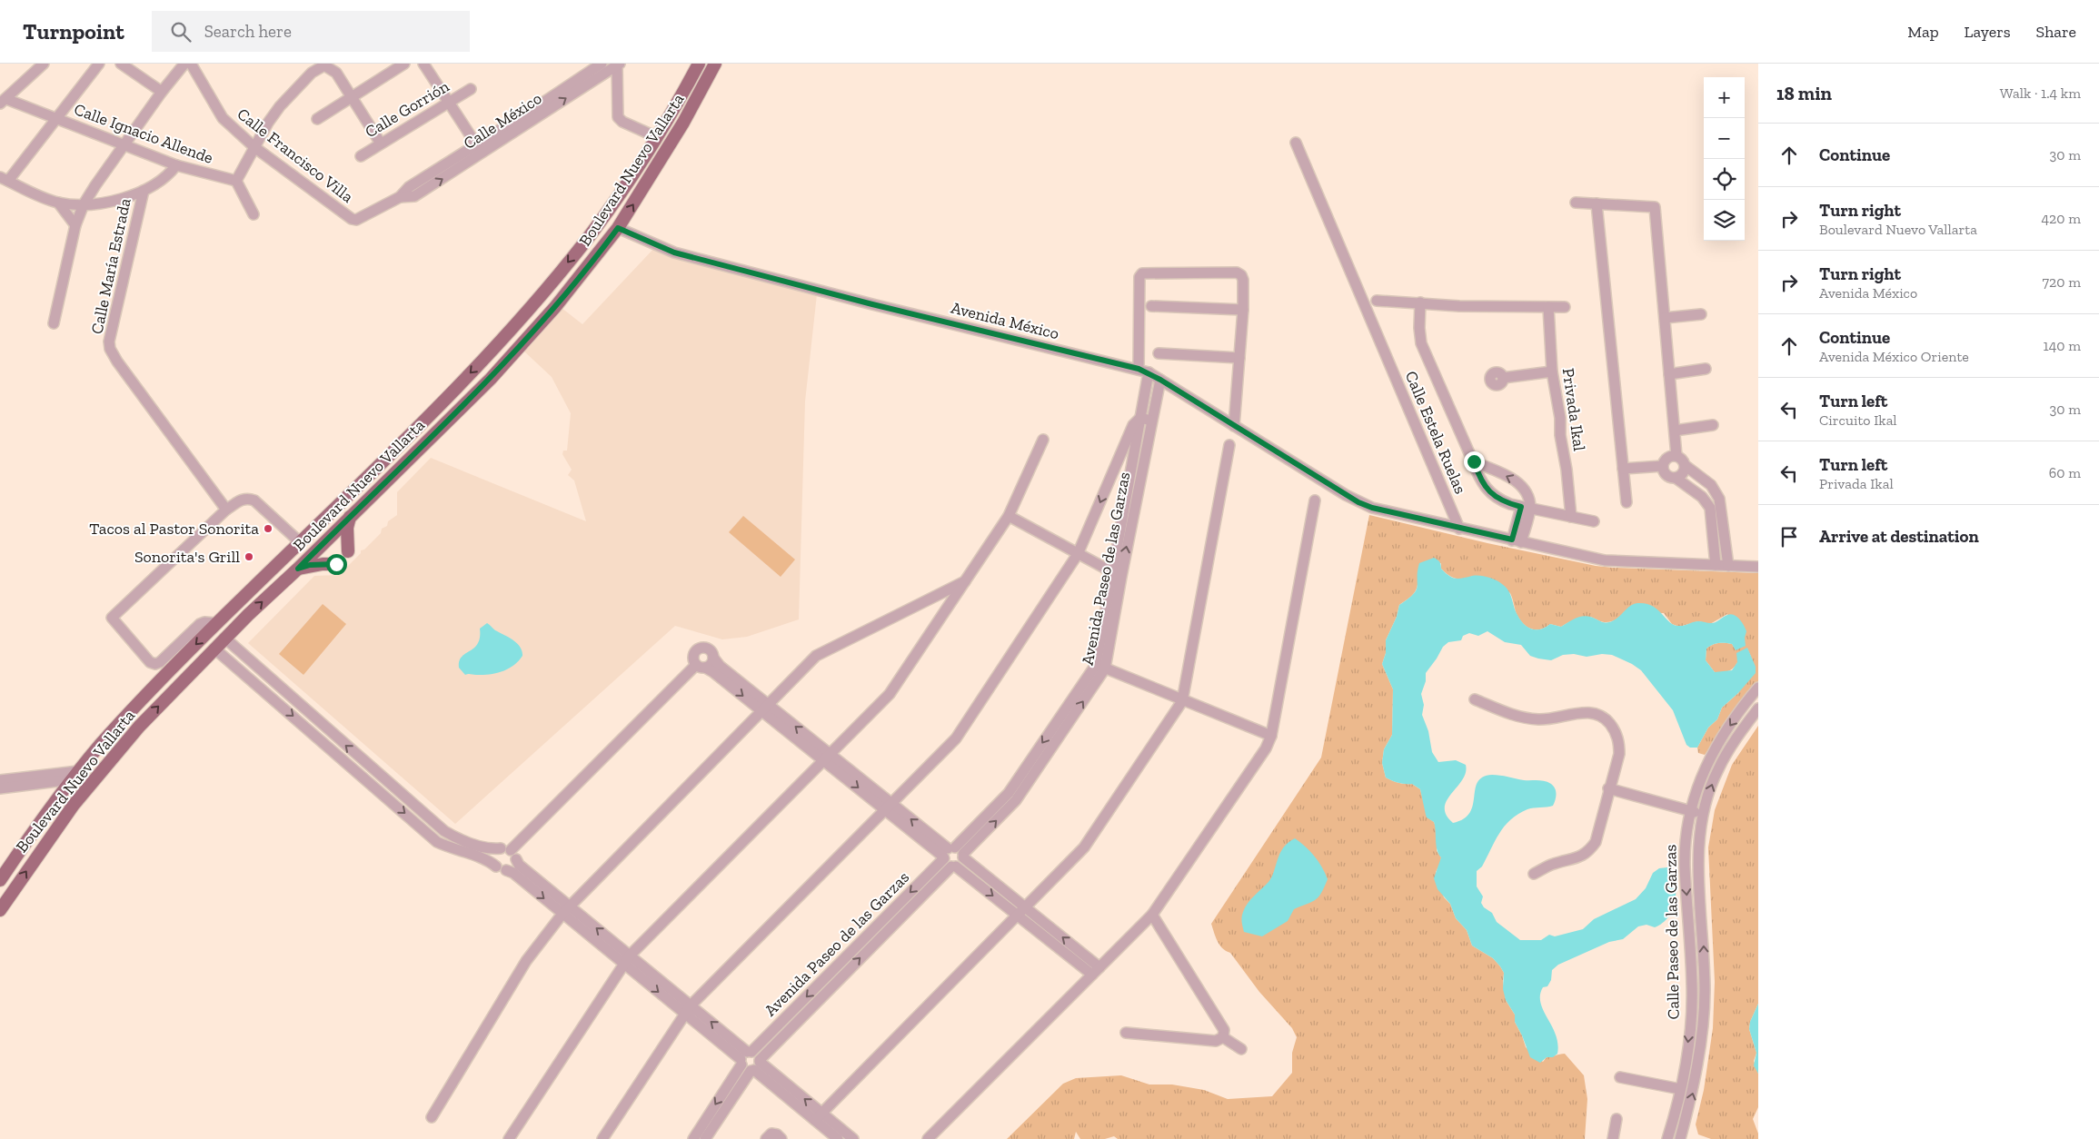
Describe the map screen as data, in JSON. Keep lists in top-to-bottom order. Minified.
{"streets":{"main road":["Boulevard Nuevo Vallarta"],"street":["Calle Gorrión","Calle México","Calle Ignacio Allende","Calle Francisco Villa","Calle María Estrada","Avenida México","Privada Ikal","Calle Estela Ruelas","Avenida Paseo de las Garzas","Calle Paseo de las Garzas"]},"crossings":[["Calle México","Calle Francisco Villa"],["Boulevard Nuevo Vallarta","Avenida México"],["Avenida México","Calle Estela Ruelas"],["Avenida México","Avenida Paseo de las Garzas"]],"places":["Tacos al Pastor Sonorita","Sonorita's Grill"],"page":{"header":"Turnpoint","search":"Search here","nav":["Map","Layers","Share"],"heading":["18 min","Walk · 1.4 km"],"map_buttons":["+","−"],"list":[["Continue","30 m"],["Turn right","Boulevard Nuevo Vallarta","420 m"],["Turn right","Avenida México","720 m"],["Continue","Avenida México Oriente","140 m"],["Turn left","Circuito Ikal","30 m"],["Turn left","Privada Ikal","60 m"],"Arrive at destination"]}}
